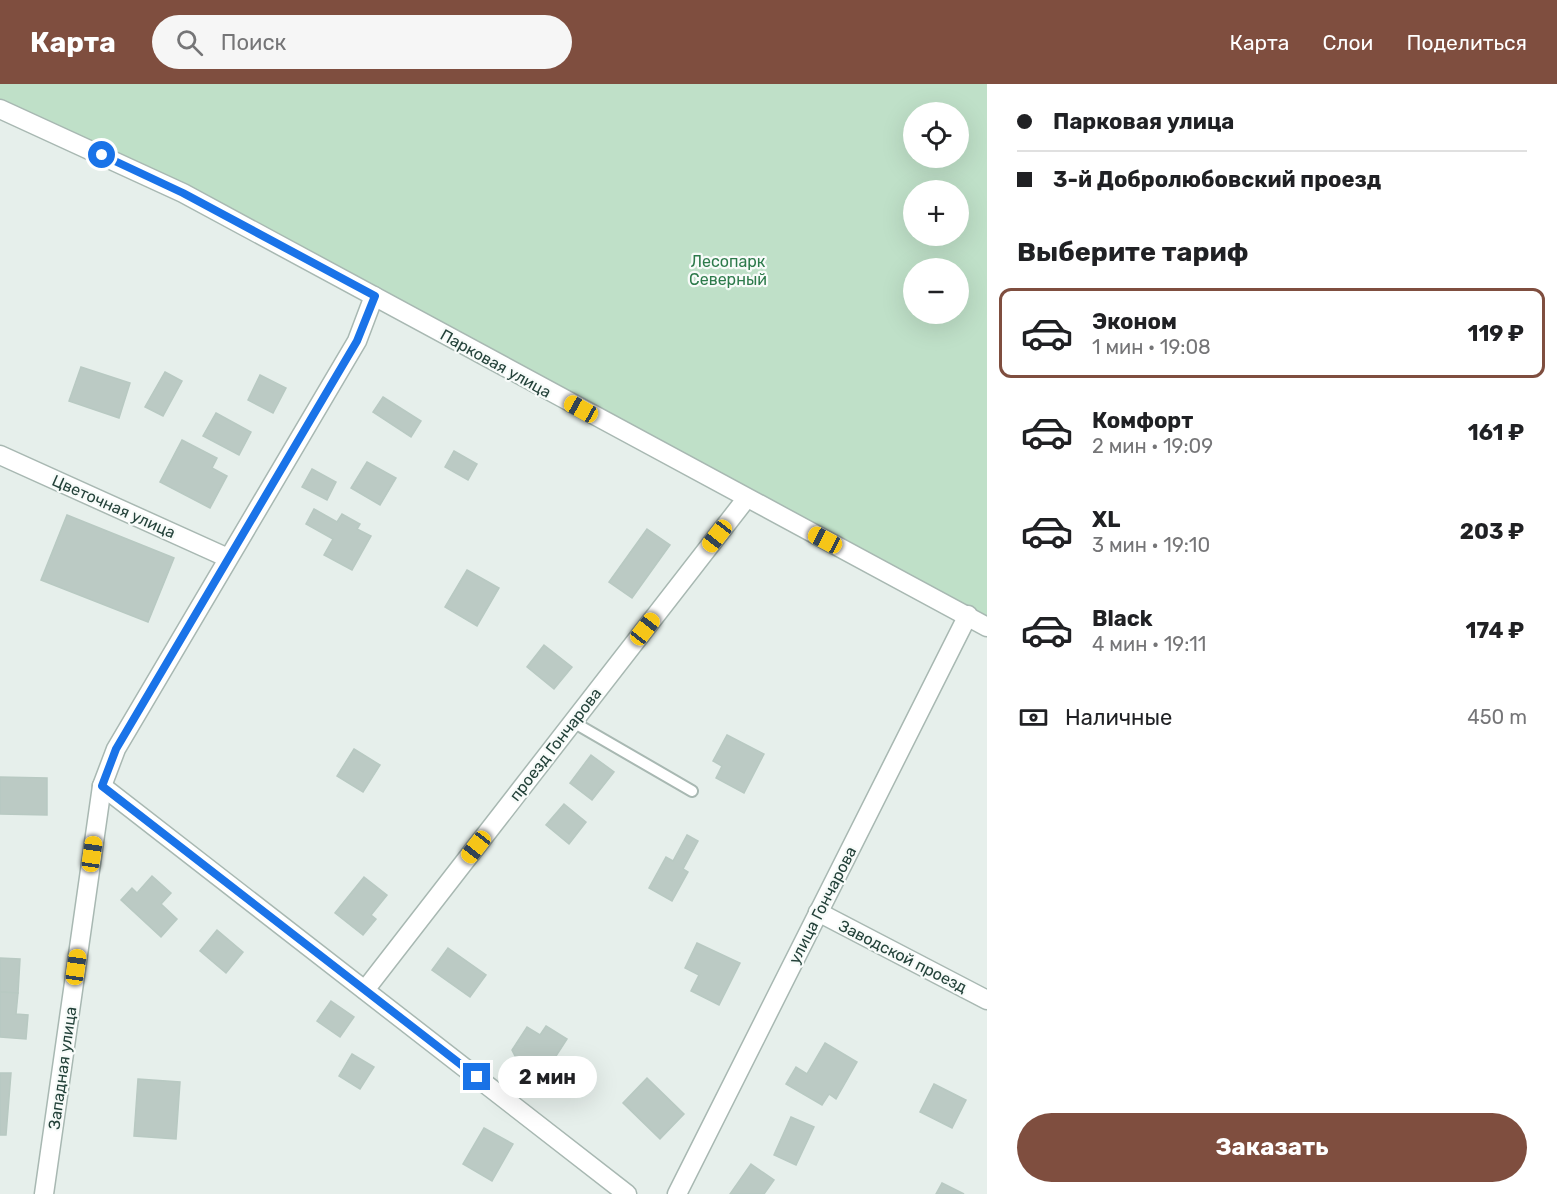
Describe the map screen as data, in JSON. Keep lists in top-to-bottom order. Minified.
{"streets":{"street":["Парковая улица","Цветочная улица","проезд Гончарова","улица Гончарова","Заводской проезд","Западная улица"]},"crossings":[["Парковая улица","проезд Гончарова"],["Парковая улица","улица Гончарова"],["Парковая улица","Западная улица"],["Цветочная улица","Западная улица"],["улица Гончарова","Заводской проезд"]],"parks":["Лесопарк Северный"],"page":{"header":"Карта","search":"Поиск","nav":["Карта","Слои","Поделиться"],"banner":["Парковая улица","3-й Добролюбовский проезд"],"map_buttons":["+","−"],"heading":"Выберите тариф","list":[{"name":"Эконом","note":"1 мин · 19:08","value":"119 ₽"},{"name":"Комфорт","note":"2 мин · 19:09","value":"161 ₽"},{"name":"XL","note":"3 мин · 19:10","value":"203 ₽"},{"name":"Black","note":"4 мин · 19:11","value":"174 ₽"}],"pay":["Наличные","450 m"],"bubble":"2 мин","buttons":"Заказать"}}
